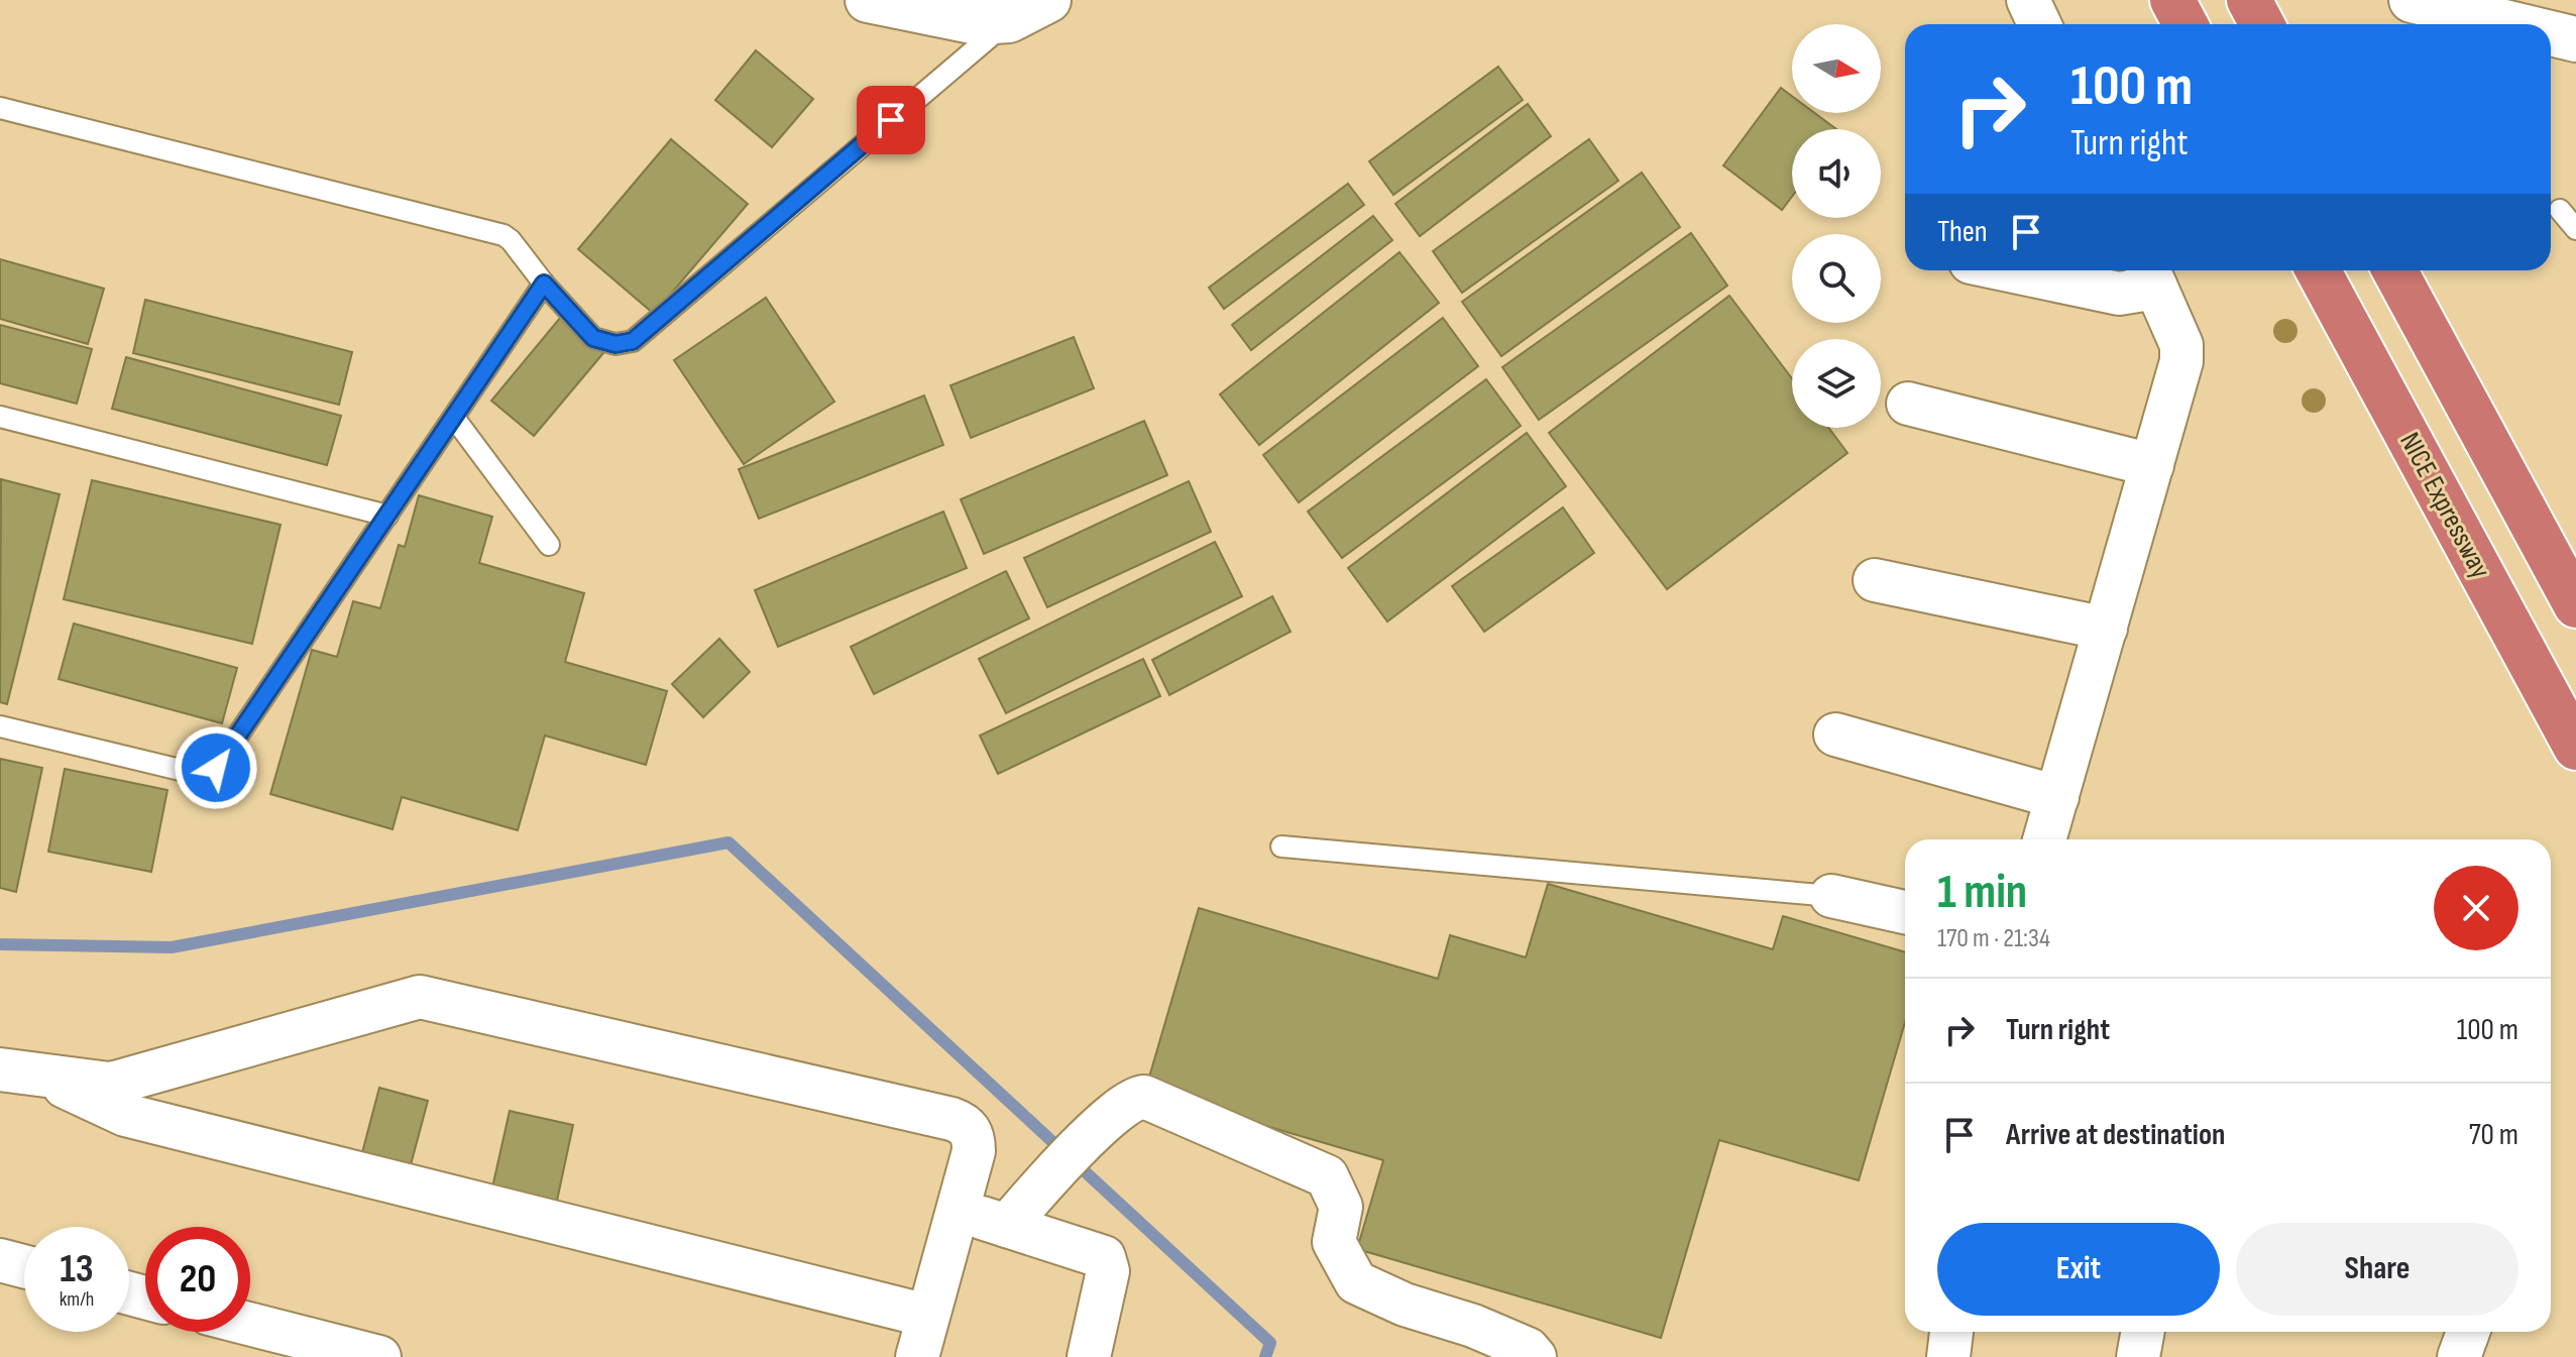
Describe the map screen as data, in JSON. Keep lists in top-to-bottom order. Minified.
{"streets":{"highway":["NICE Expressway"]},"north":"right","page":{"turn":["100 m","Turn right"],"then":"Then","heading":["1 min","170 m · 21:34"],"list":[{"name":"Turn right","value":"100 m"},{"name":"Arrive at destination","value":"70 m"}],"buttons":["Exit","Share"],"speed":"13 km/h","limit":"20"}}
